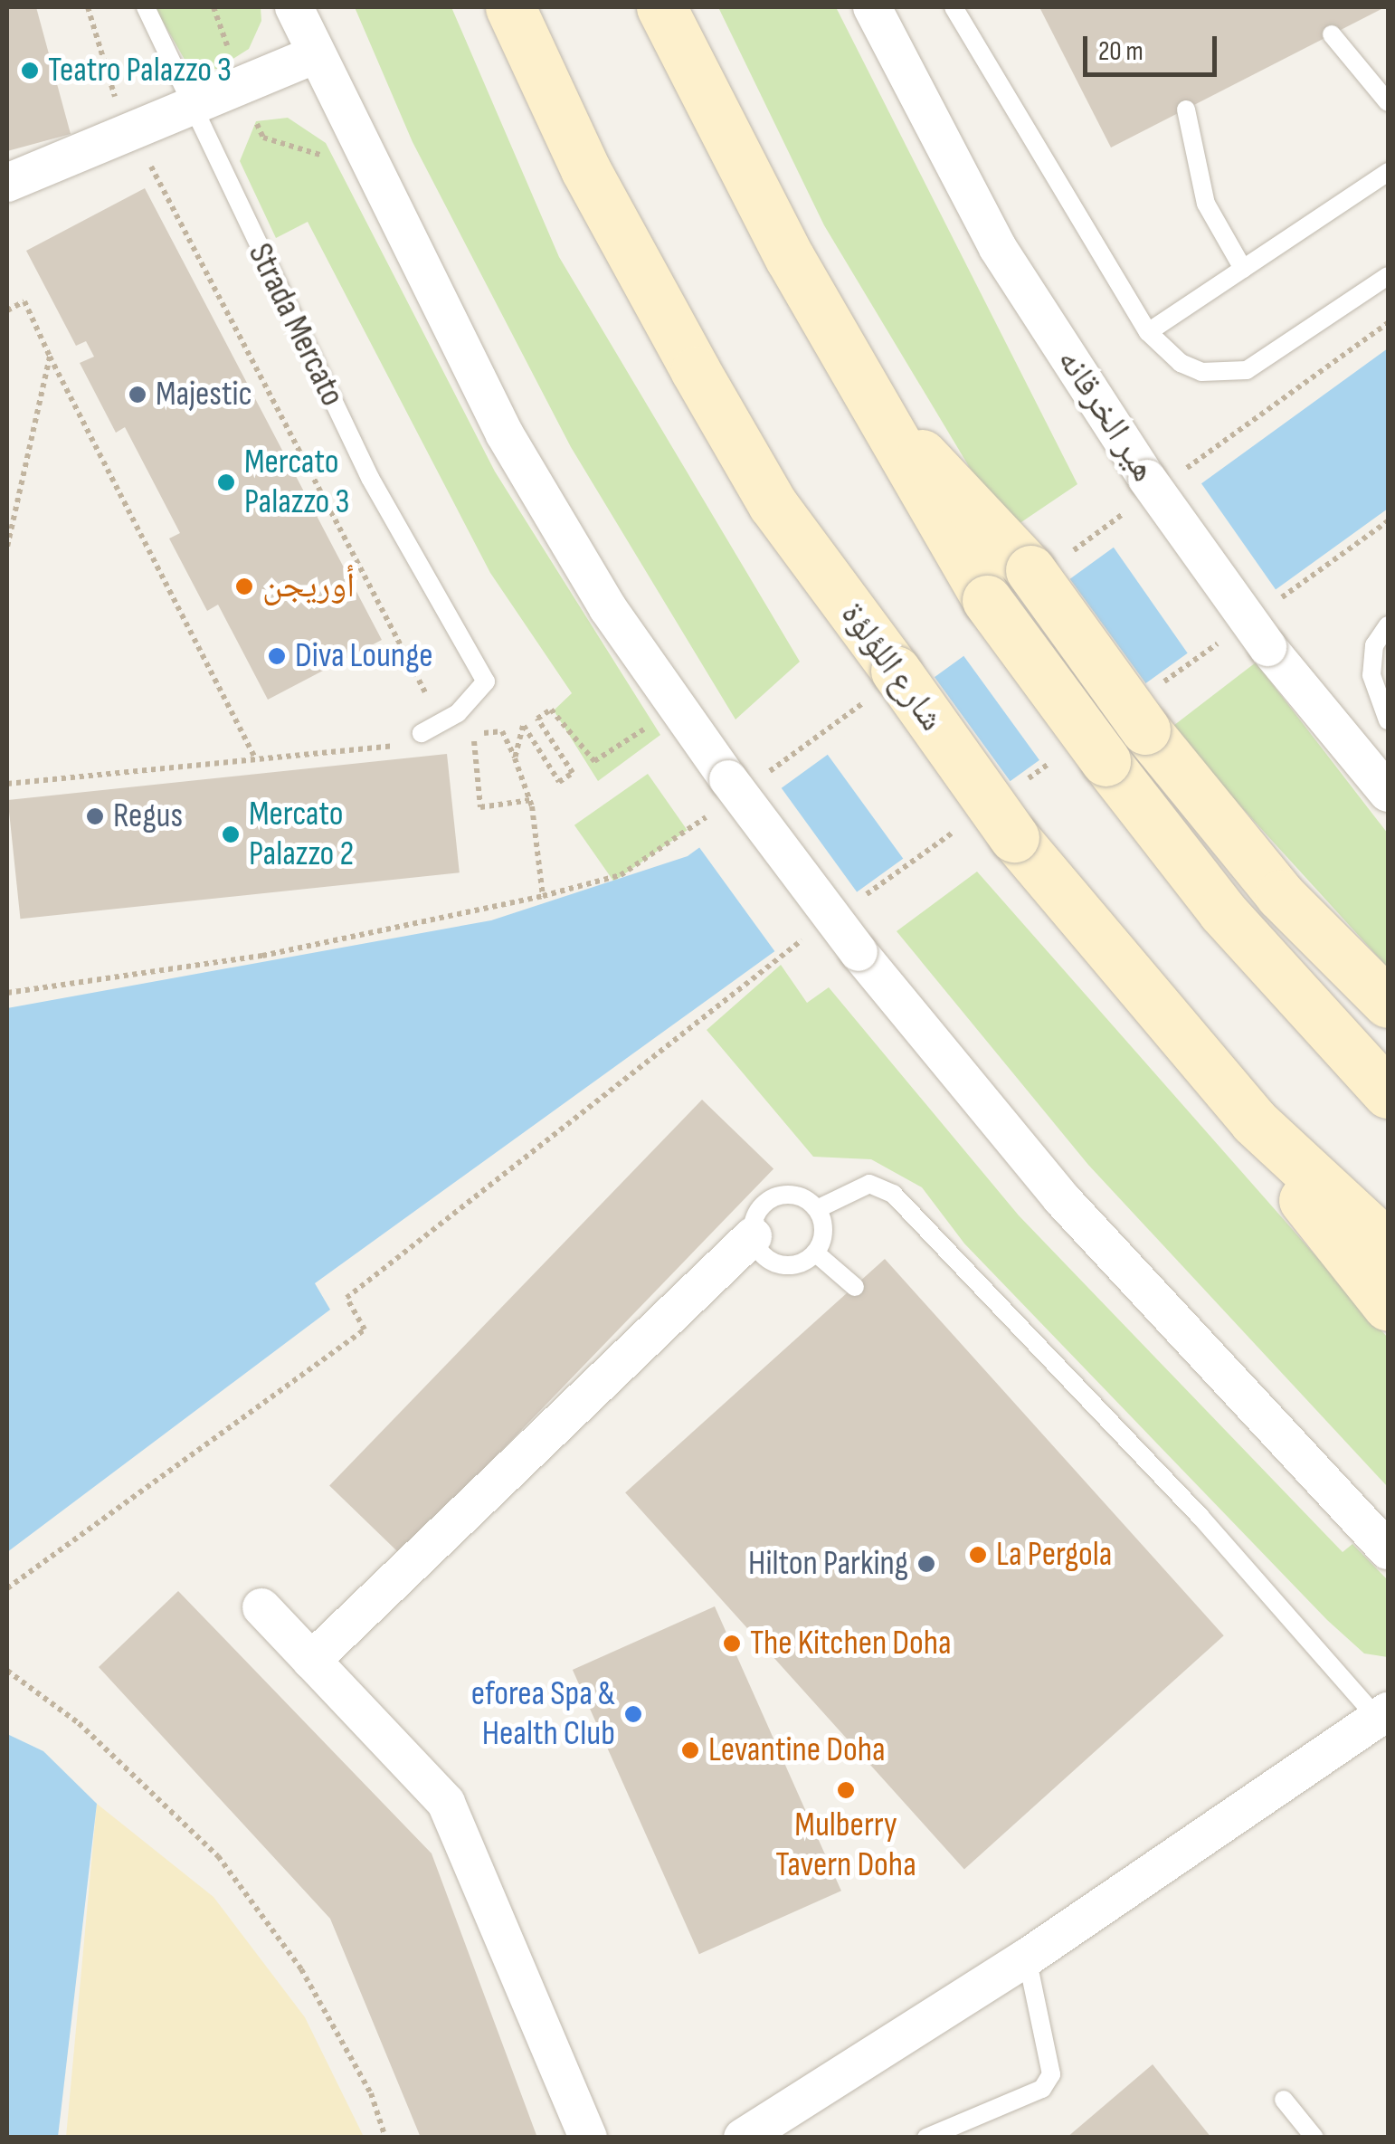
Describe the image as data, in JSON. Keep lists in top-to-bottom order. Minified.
{"streets":{"main road":["شارع اللؤلؤة"],"street":["هير الخرقانه"],"lane":["Strada Mercato"]},"places":["Teatro Palazzo 3","Majestic","Mercato Palazzo 3","أوريجن","Diva Lounge","Regus","Mercato Palazzo 2","La Pergola","Hilton Parking","The Kitchen Doha","eforea Spa & Health Club","Levantine Doha","Mulberry Tavern Doha"],"scale_bar":"20 m"}
